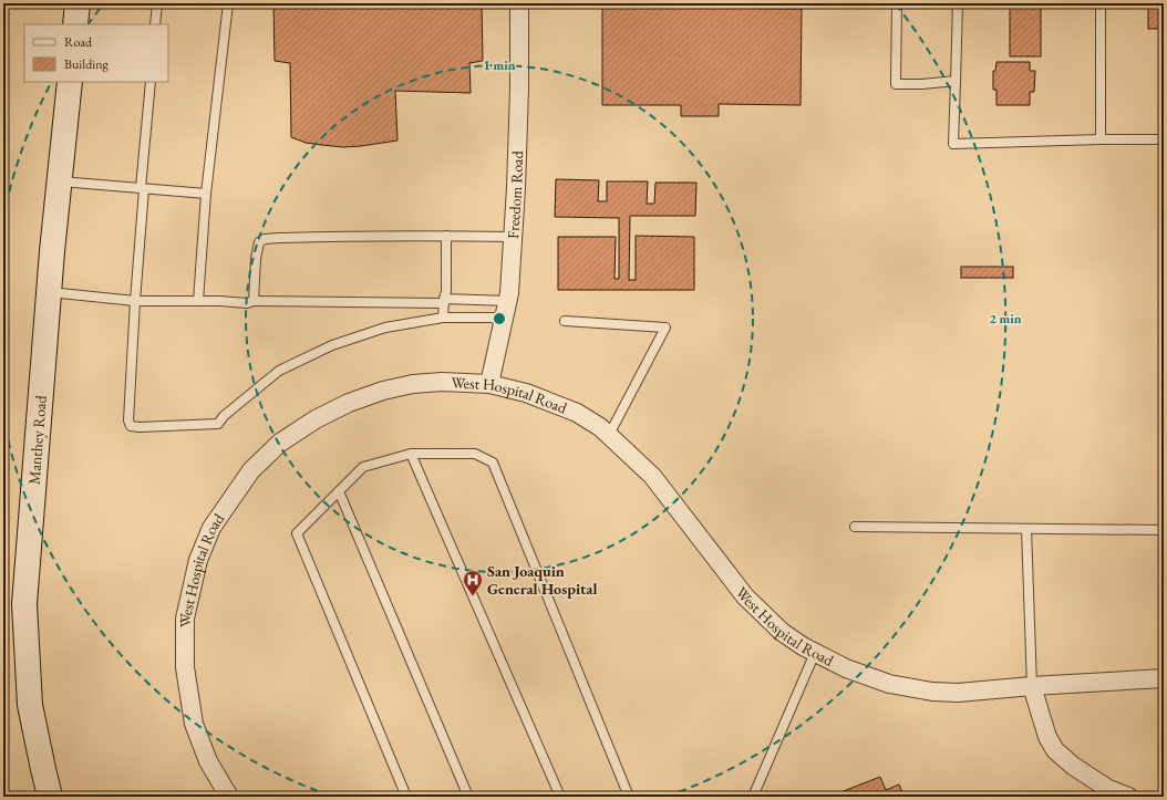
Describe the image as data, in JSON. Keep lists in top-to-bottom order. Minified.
{"streets":{"street":["Freedom Road","West Hospital Road","Manthey Road"]},"crossings":[["Freedom Road","West Hospital Road"]],"places":{"hospital":["San Joaquin General Hospital"]},"legend":["Road","Building"],"rings":["1 min","2 min"]}
